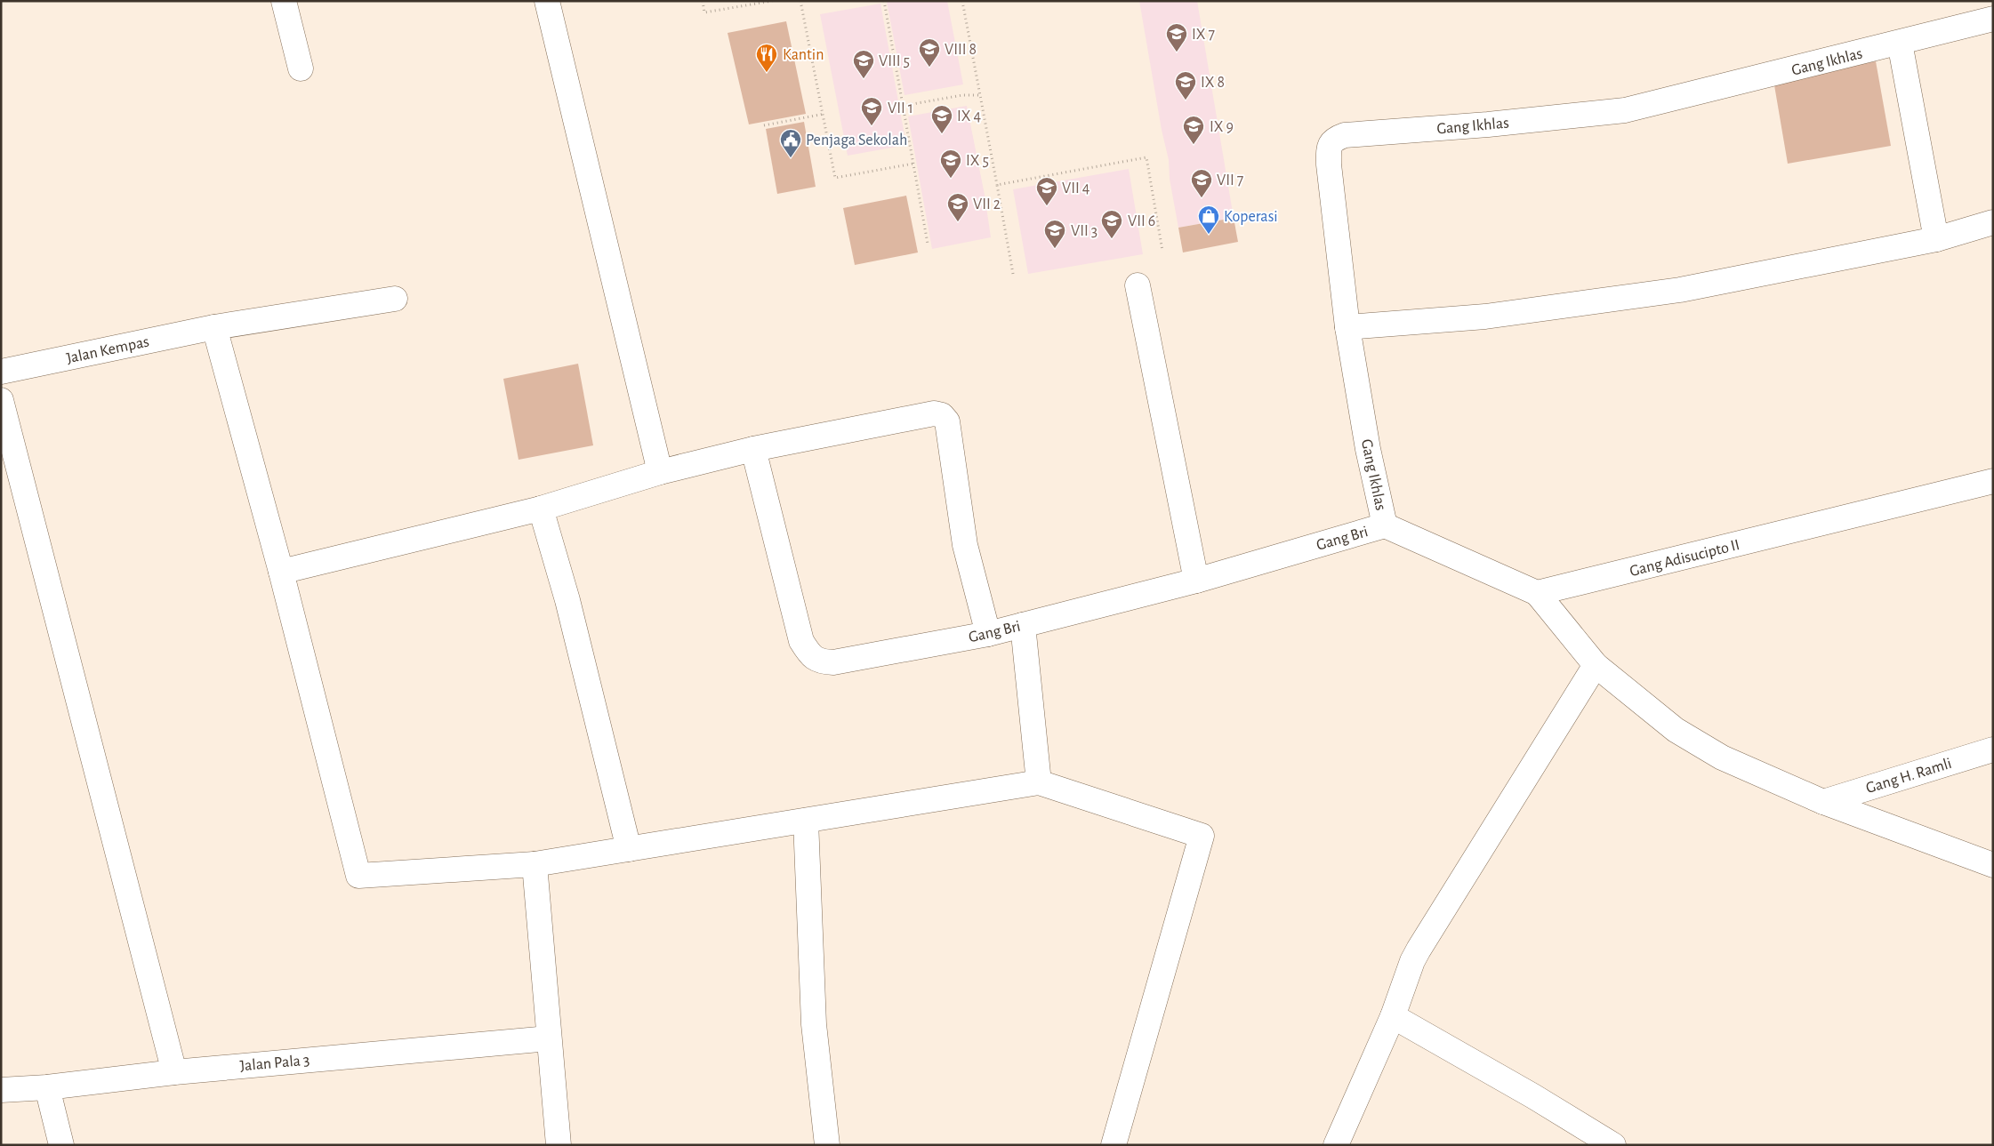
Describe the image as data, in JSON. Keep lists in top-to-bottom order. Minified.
{"streets":{"street":["Gang Ikhlas","Jalan Kempas","Gang Bri","Gang Adisucipto II","Gang H. Ramli","Jalan Pala 3"]},"crossings":[["Gang Ikhlas","Gang Bri"]],"places":{"school or university":["IX 7","VIII 8","VIII 5","IX 8","VII 1","IX 4","IX 9","IX 5","VII 7","VII 4","VII 2","VII 6","VII 3"],"restaurant":["Kantin"],"public building":["Penjaga Sekolah"],"shop":["Koperasi"]}}
